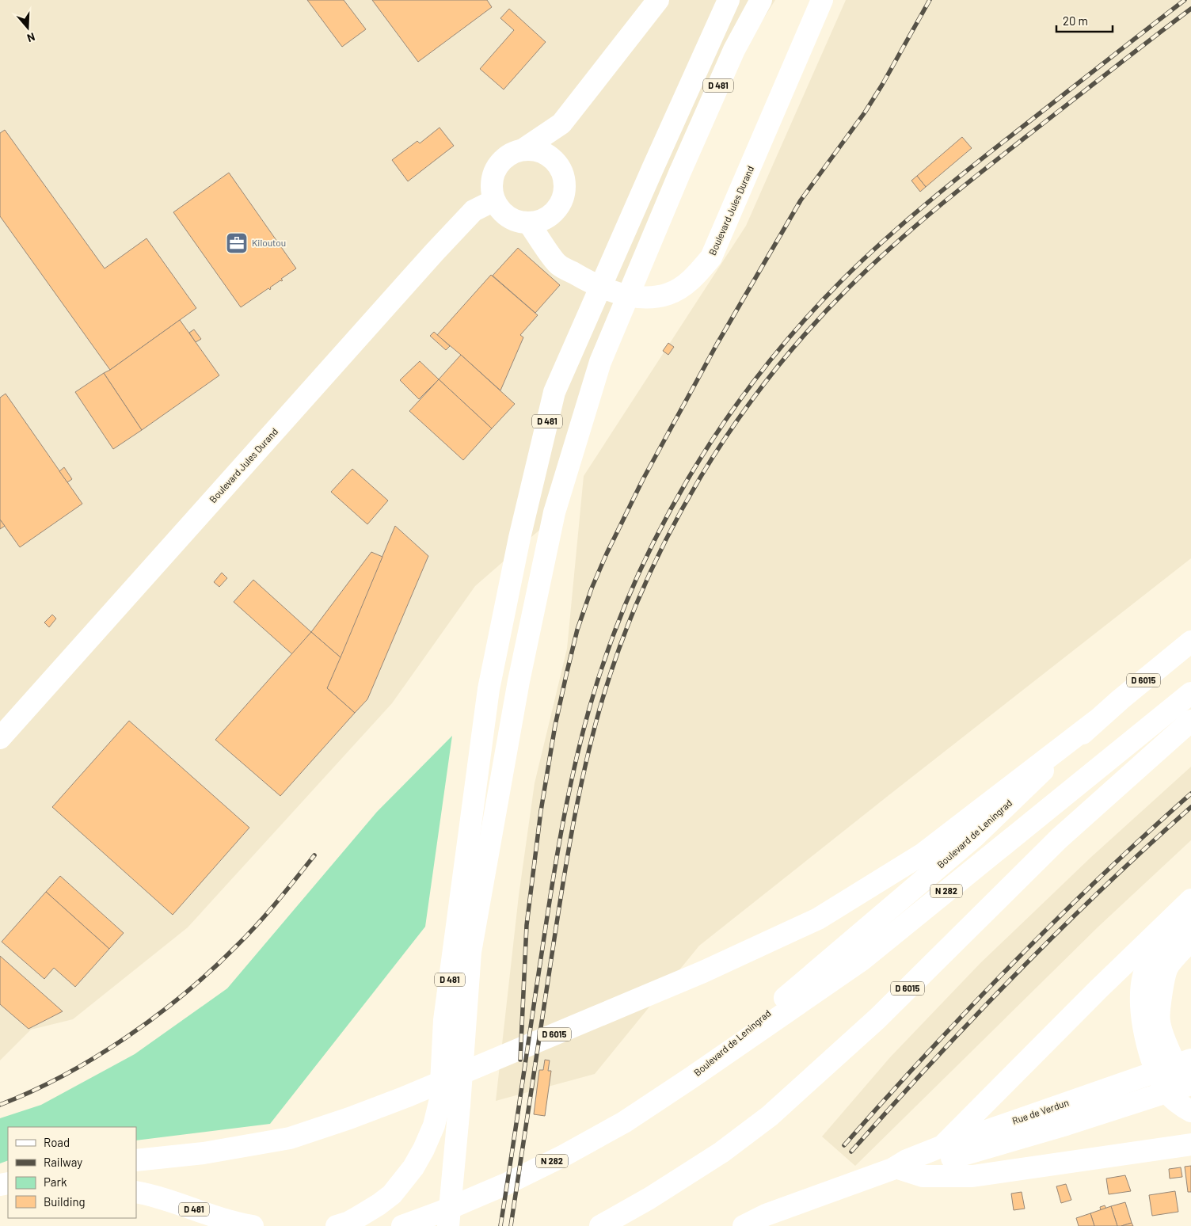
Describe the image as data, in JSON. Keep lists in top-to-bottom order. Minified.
{"streets":{"main road":["D 481","Boulevard Jules Durand","D 6015","Boulevard de Leningrad","N 282","Rue de Verdun"]},"crossings":[["D 6015","Boulevard de Leningrad"],["Boulevard de Leningrad","N 282"]],"places":{"office":["Kiloutou"]},"legend":["Road","Railway","Park","Building"],"scale_bar":"20 m","north":"bottom"}
